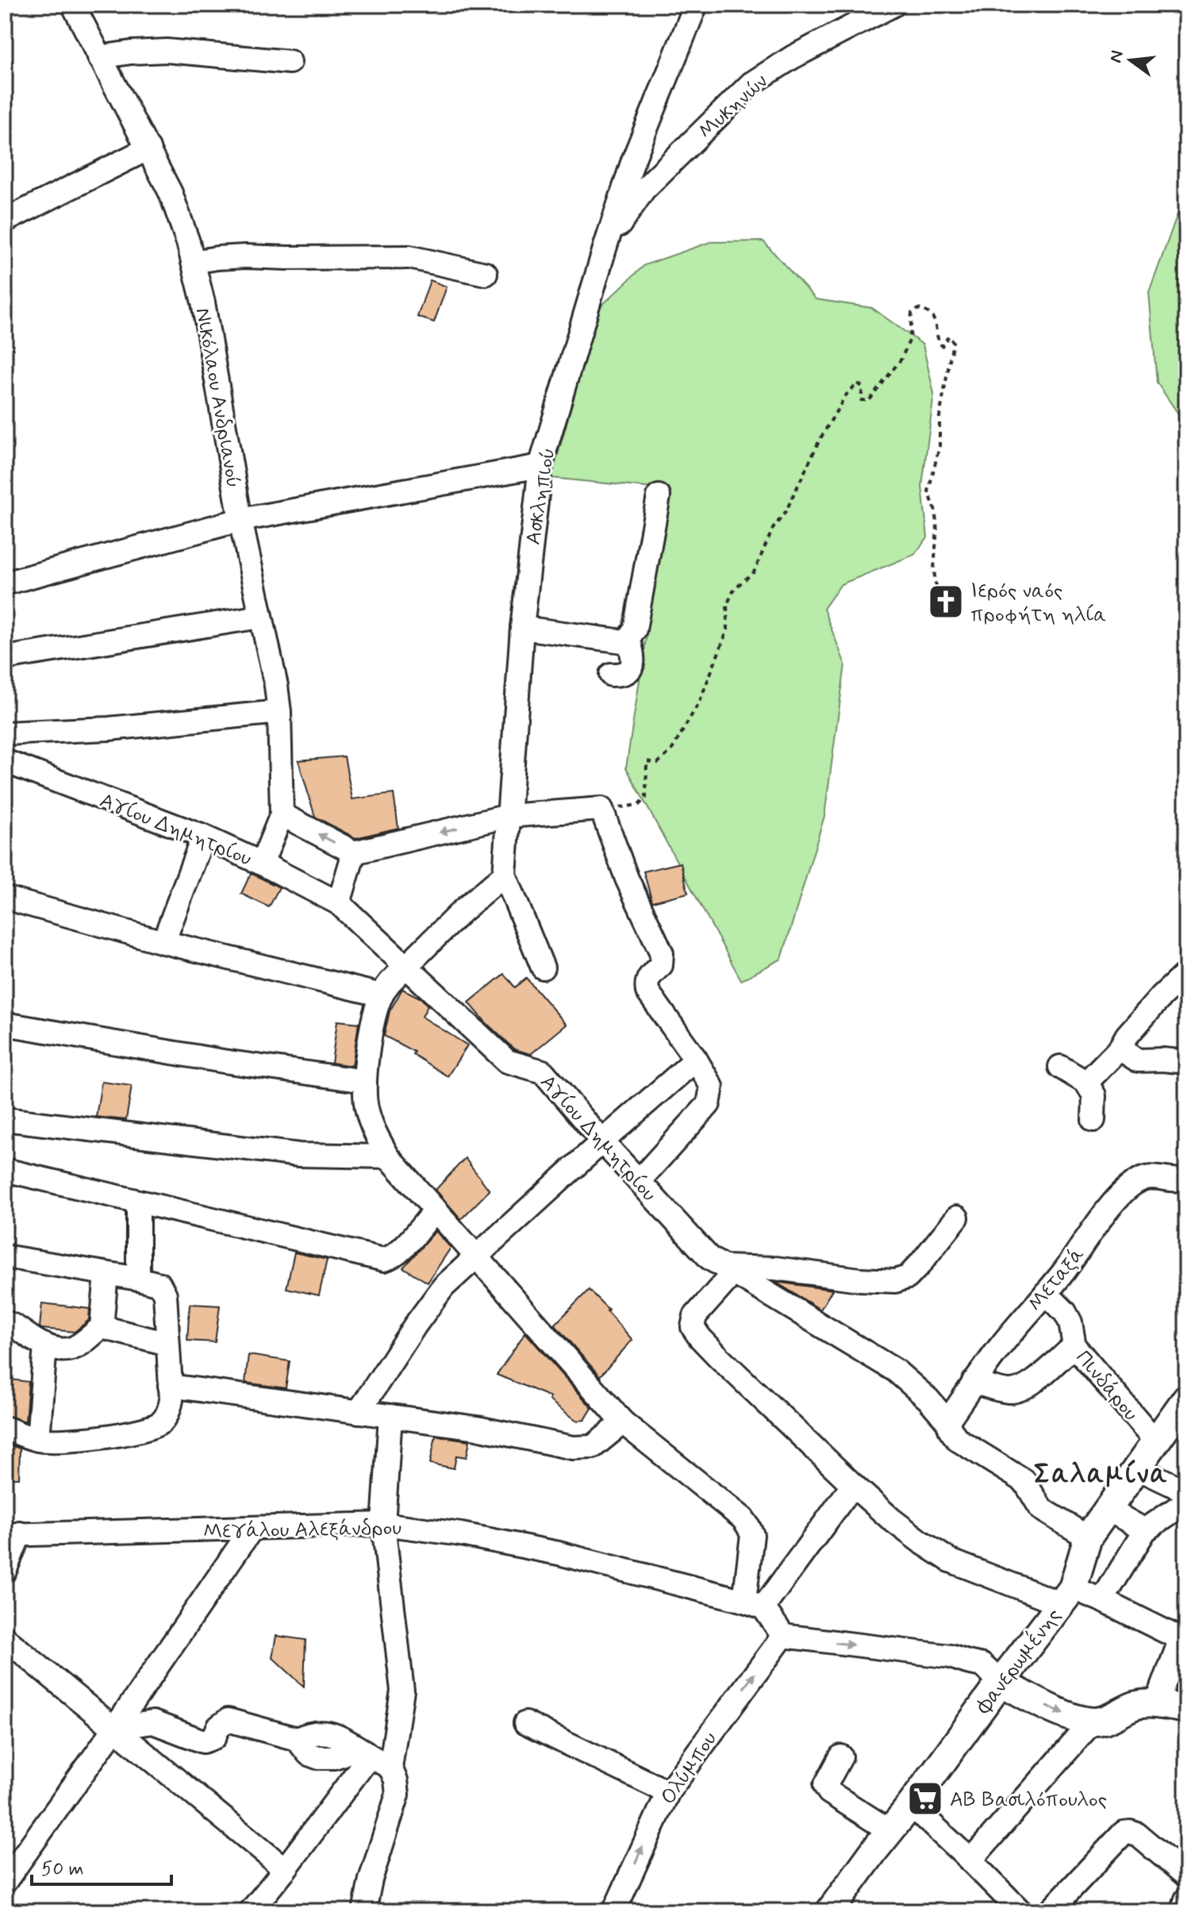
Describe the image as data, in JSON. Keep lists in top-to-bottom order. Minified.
{"streets":{"main road":["Φανερωμένης"],"street":["Μυκηνών","Νικόλαου Ανδριανού","Ασκληπιού","Αγίου Δημητρίου","Μεταξά","Πινδάρου","Μεγάλου Αλεξάνδρου","Ολύμπου"]},"crossings":[["Μυκηνών","Ασκληπιού"],["Αγίου Δημητρίου","Μεταξά"],["Αγίου Δημητρίου","Φανερωμένης"],["Μεταξά","Πινδάρου"],["Πινδάρου","Φανερωμένης"]],"one_way":["Ολύμπου"],"districts":["Σαλαμίνα"],"places":{"church":["Ιερός ναός προφήτη ηλία"],"supermarket":["ΑΒ Βασιλόπουλος"]},"scale_bar":"50 m","north":"left"}
